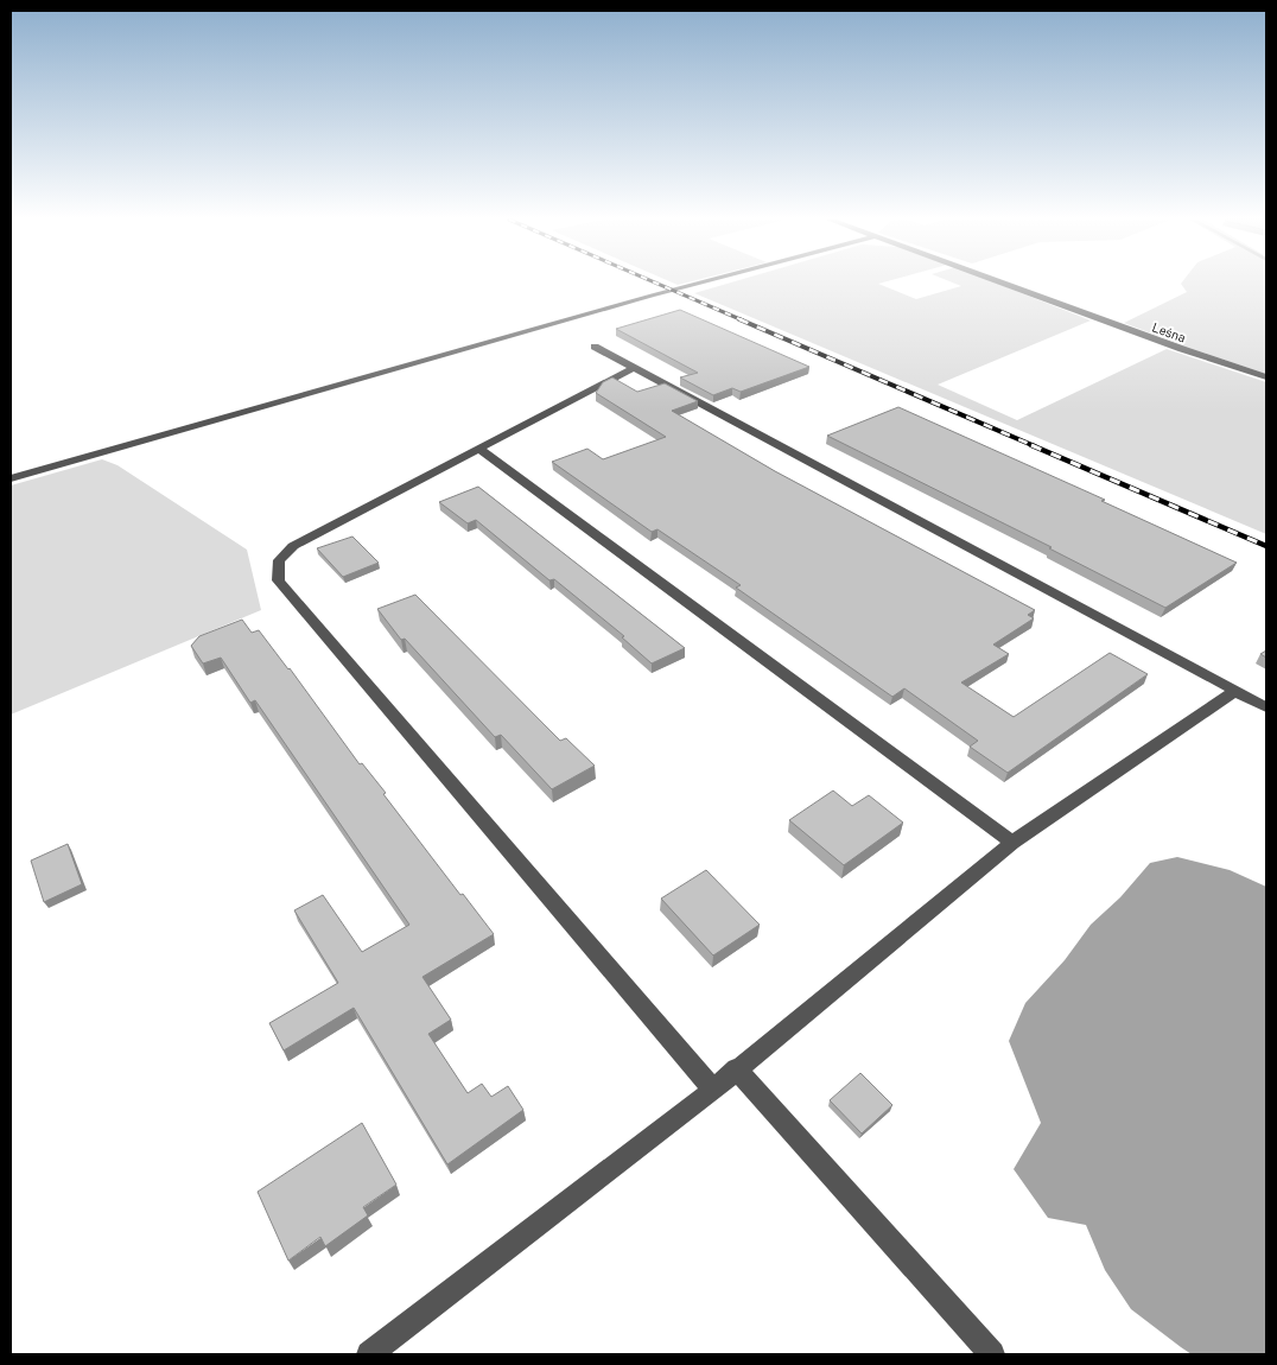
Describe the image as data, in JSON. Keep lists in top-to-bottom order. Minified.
{"streets":{"street":["Leśna"]}}
